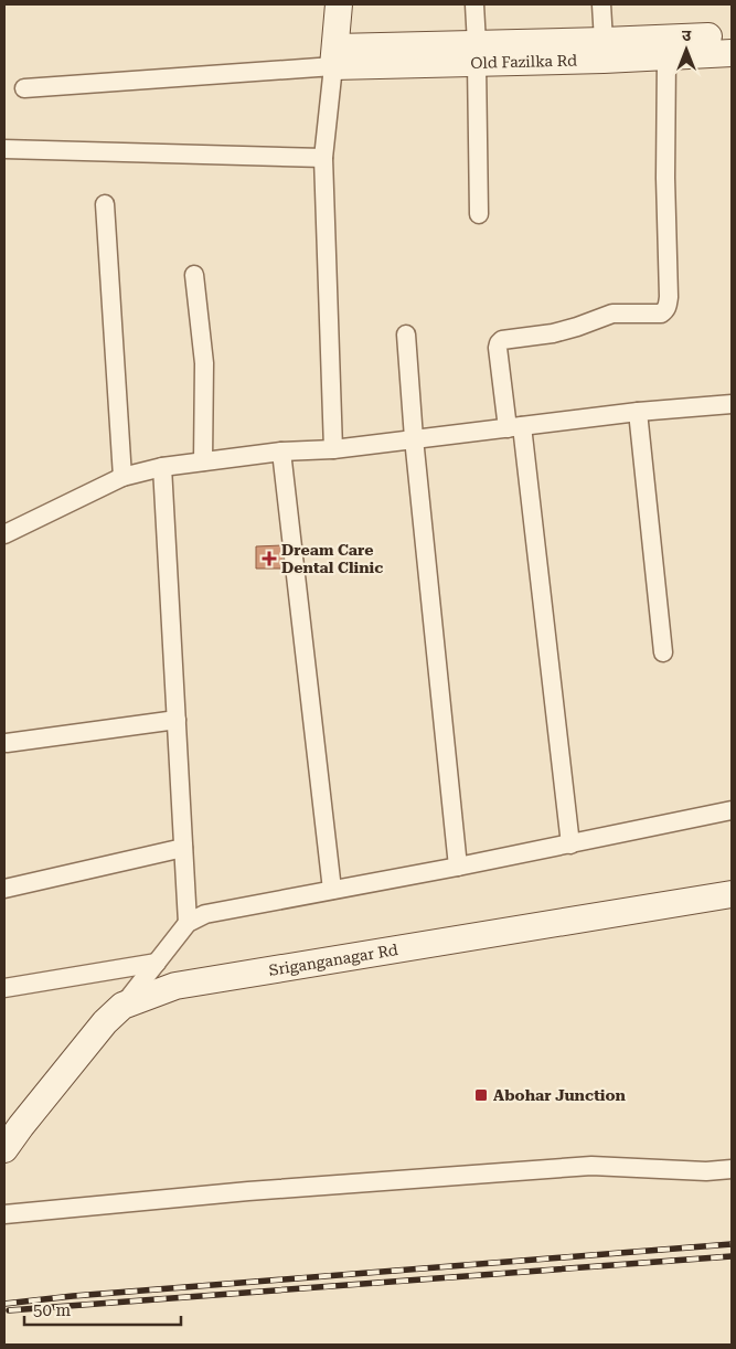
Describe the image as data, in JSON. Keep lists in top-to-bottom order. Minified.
{"streets":{"main road":["Old Fazilka Rd","Sriganganagar Rd"]},"places":{"health":["Dream Care Dental Clinic"],"transit":["Abohar Junction"]},"scale_bar":"50 m","north":"top"}
